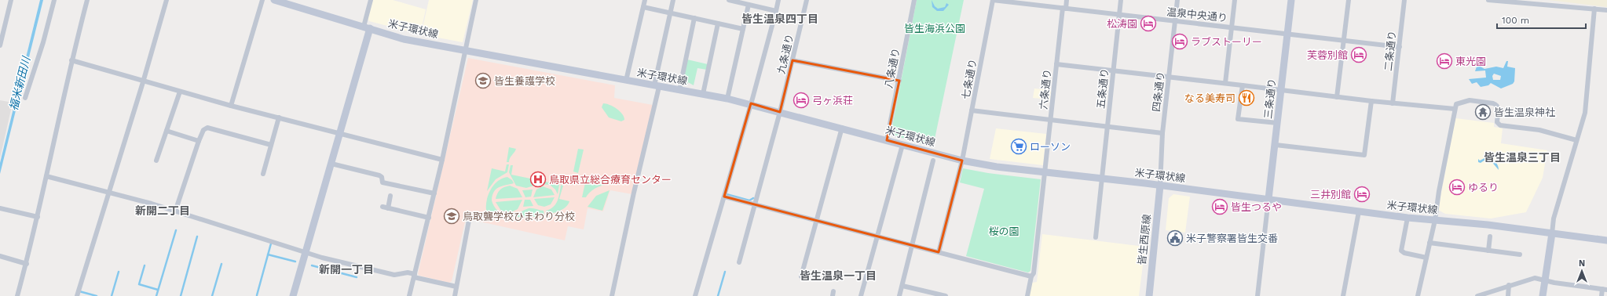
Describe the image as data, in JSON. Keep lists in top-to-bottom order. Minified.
{"streets":{"main road":["米子環状線","三条通り","皆生西原線"],"street":["温泉中央通り","二条通り","九条通り","八条通り","七条通り","五条通り","六条通り","四条通り"]},"crossings":[["温泉中央通り","二条通り"],["温泉中央通り","七条通り"],["温泉中央通り","五条通り"],["温泉中央通り","六条通り"],["温泉中央通り","四条通り"],["温泉中央通り","三条通り"],["米子環状線","九条通り"],["米子環状線","八条通り"],["米子環状線","七条通り"],["米子環状線","五条通り"],["米子環状線","六条通り"],["米子環状線","四条通り"],["米子環状線","三条通り"],["米子環状線","皆生西原線"],["四条通り","皆生西原線"]],"districts":["皆生温泉四丁目","皆生温泉三丁目","新開二丁目","新開一丁目","皆生温泉一丁目"],"water":["福米新田川"],"parks":["皆生海浜公園","桜の園"],"places":{"hotel":["松涛園","ラブストーリー","芙蓉別館","東光園","弓ヶ浜荘","ゆるり","三井別館","皆生つるや"],"school or university":["皆生養護学校","鳥取聾学校ひまわり分校"],"restaurant":["なる美寿司"],"temple":["皆生温泉神社"],"supermarket":["ローソン"],"hospital":["鳥取県立総合療育センター"],"public building":["米子警察署皆生交番"]},"scale_bar":"100 m","north":"top"}
